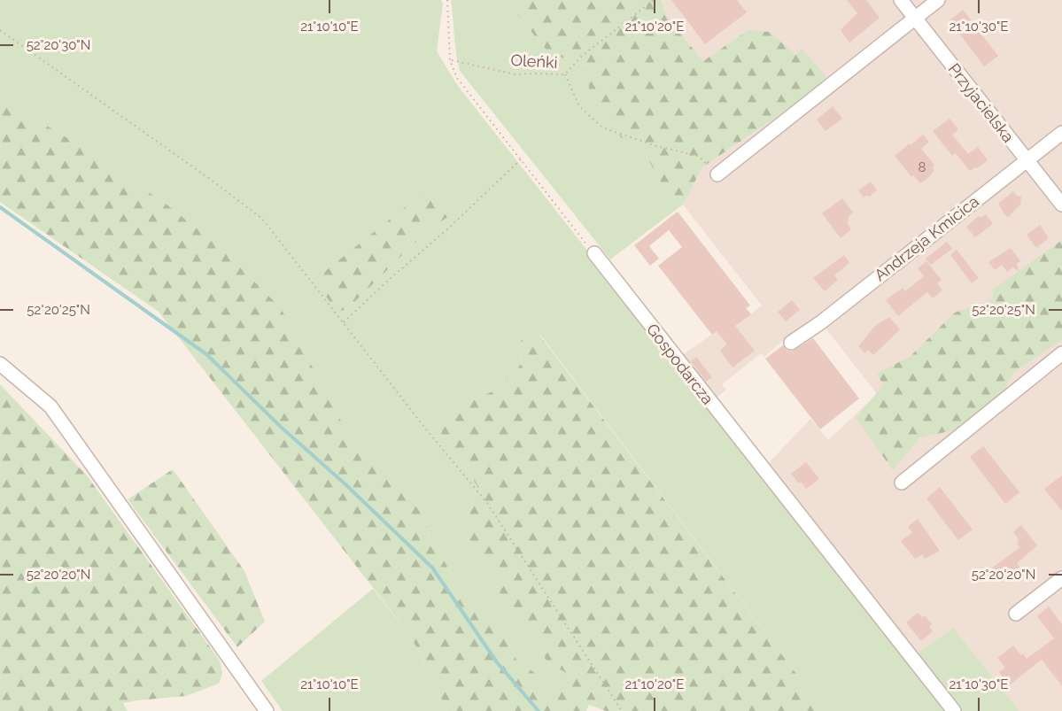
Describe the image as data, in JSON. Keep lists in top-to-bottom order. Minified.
{"streets":{"street":["Przyjacielska","Andrzeja Kmicica","Gospodarcza"],"path":["Oleńki"]},"crossings":[["Przyjacielska","Andrzeja Kmicica"]],"house_numbers":["8"],"coordinates":["21°10'10\"E","21°10'20\"E","21°10'30\"E","52°20'30\"N","52°20'25\"N","52°20'20\"N"]}
